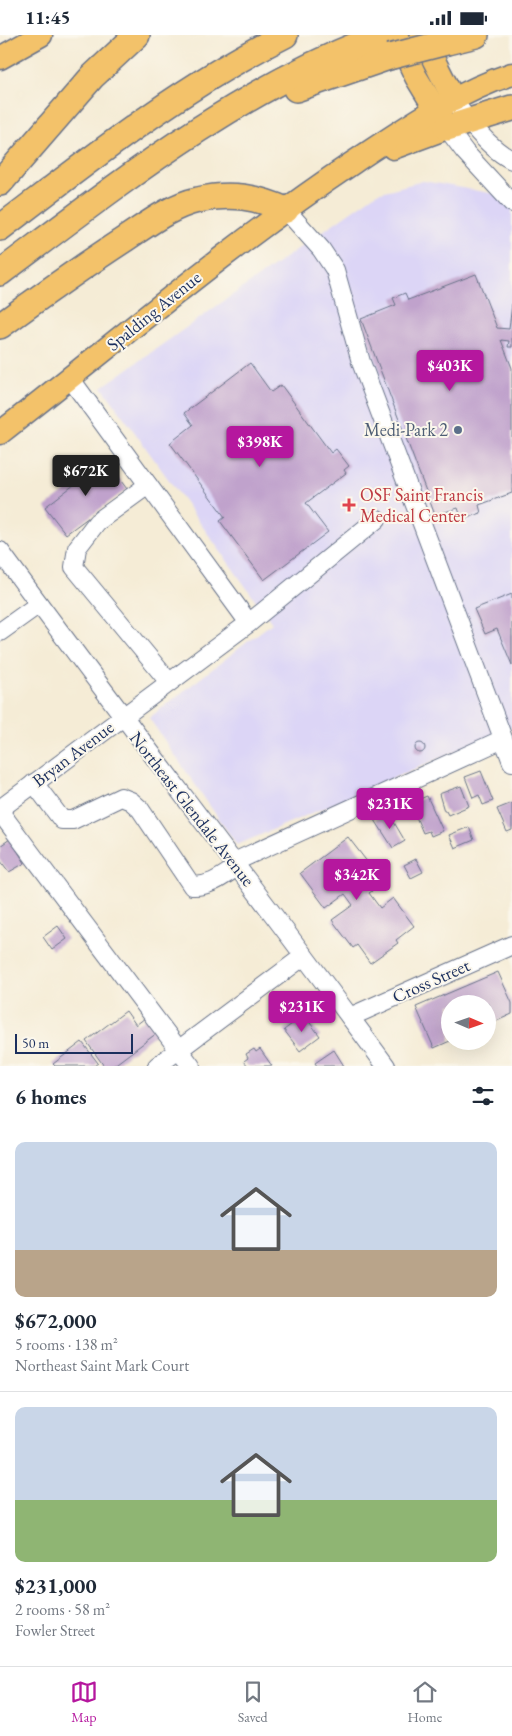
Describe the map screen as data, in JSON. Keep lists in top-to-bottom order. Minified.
{"streets":{"main road":["Spalding Avenue"],"street":["Bryan Avenue","Northeast Glendale Avenue","Cross Street"]},"crossings":[["Bryan Avenue","Northeast Glendale Avenue"],["Northeast Glendale Avenue","Cross Street"]],"places":{"other":["Medi-Park 2"],"health":["OSF Saint Francis Medical Center"]},"scale_bar":"50 m","north":"right","page":{"status":"11:45","price":["$403K","$398K","$672K","$231K","$342K","$231K"],"scale":"50 m","heading":"6 homes","list":[{"name":"$672,000","note":"5 rooms · 138 m² · Northeast Saint Mark Court"},{"name":"$231,000","note":"2 rooms · 58 m² · Fowler Street"}],"tabs":["Map","Saved","Home"]}}
